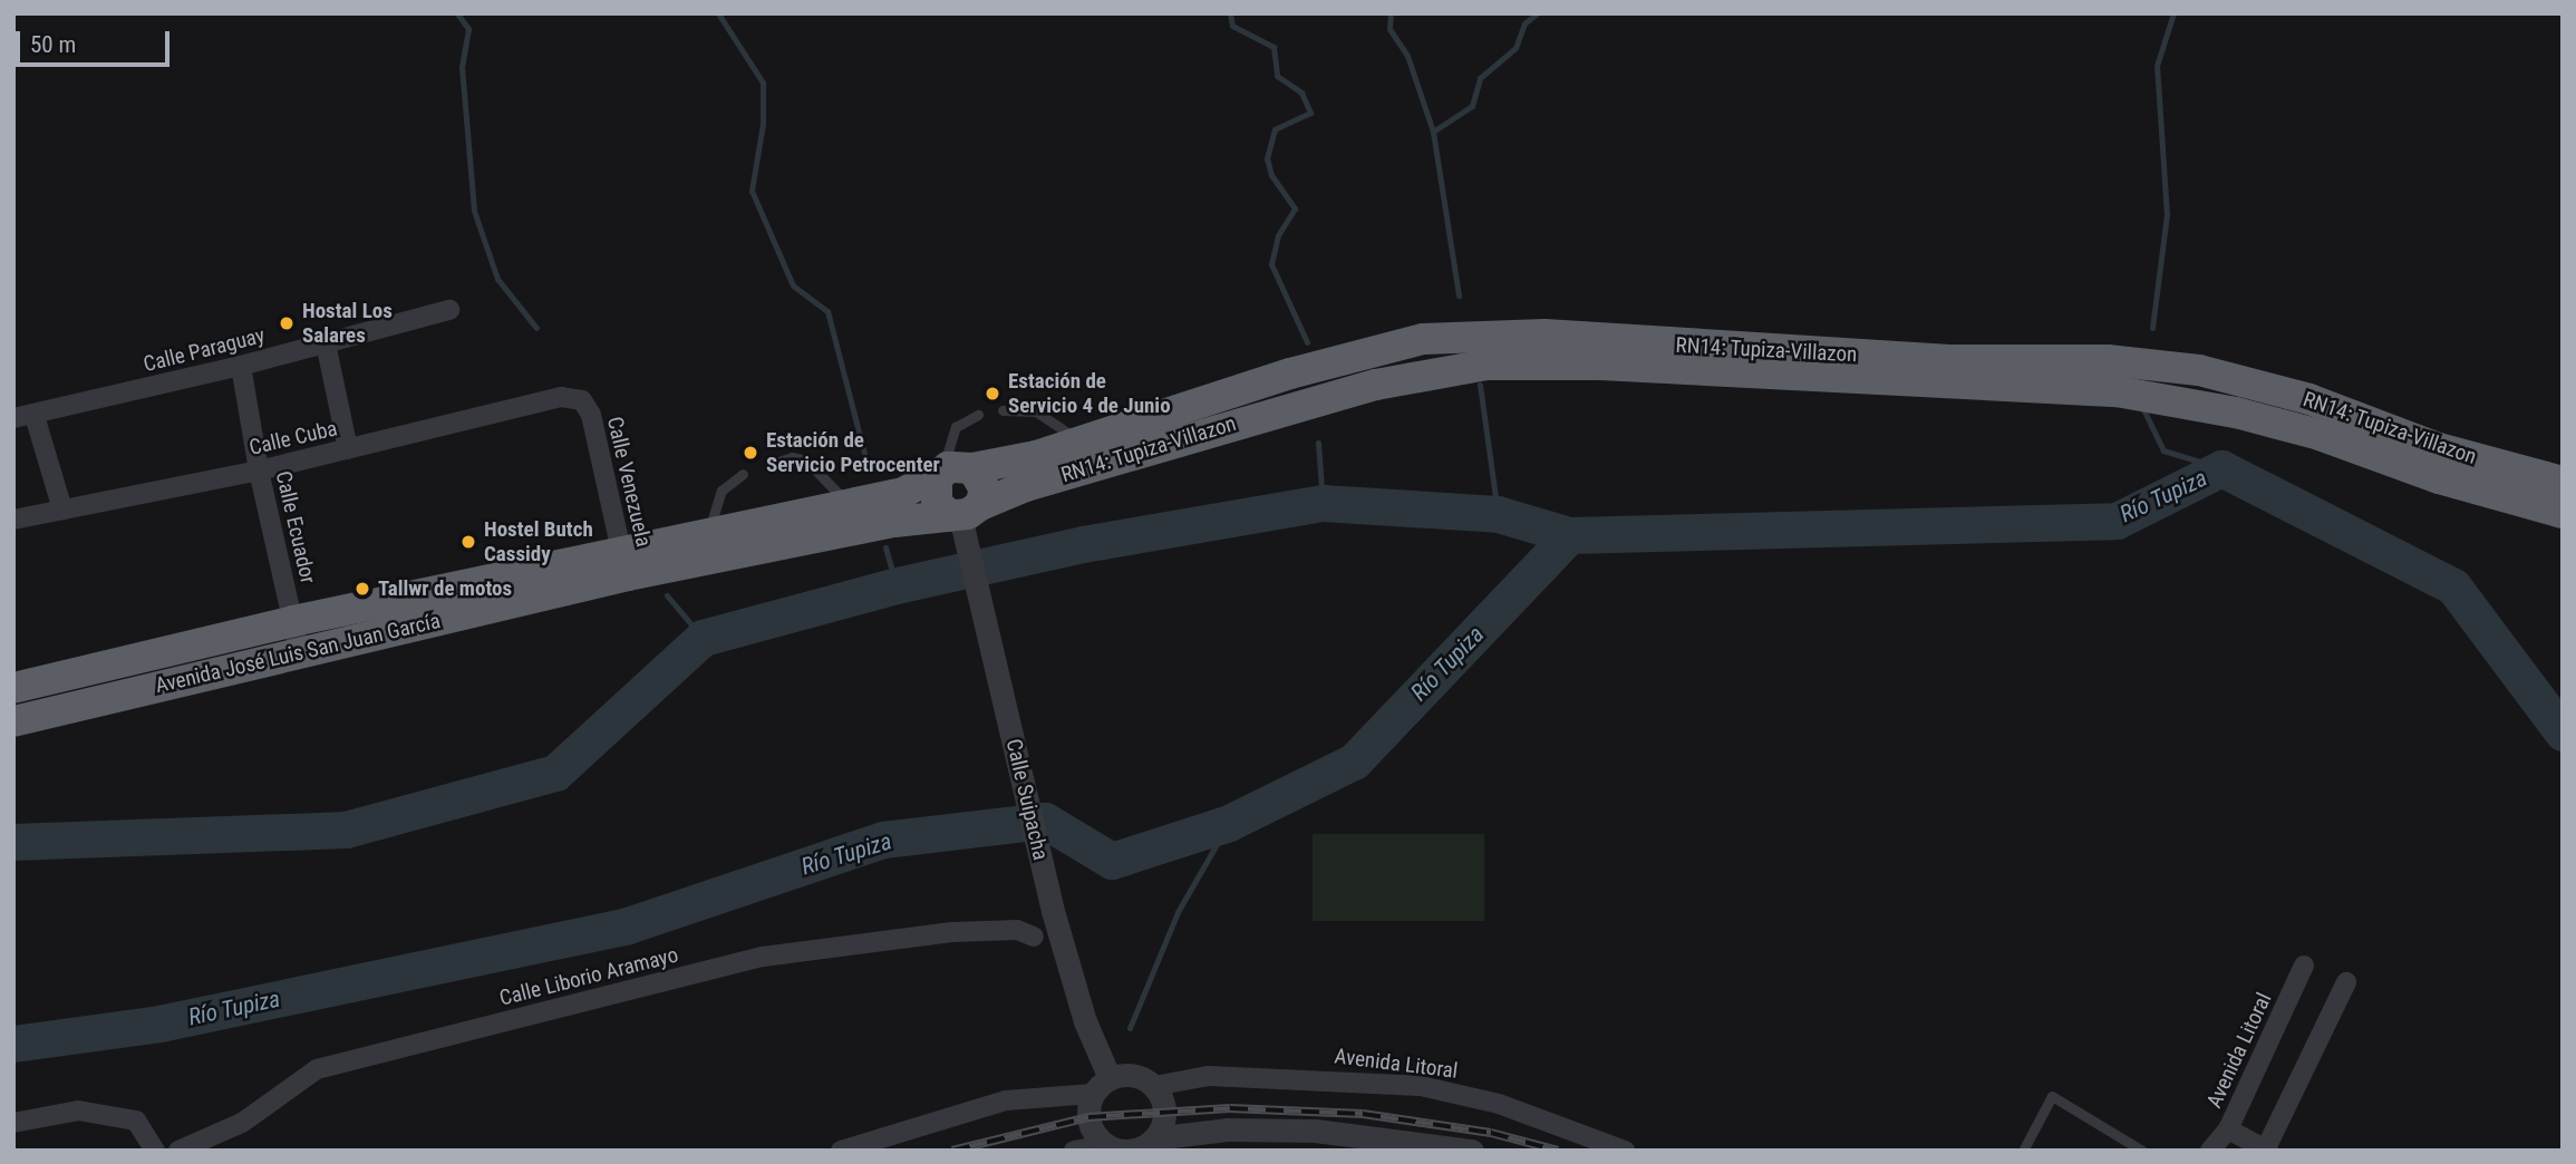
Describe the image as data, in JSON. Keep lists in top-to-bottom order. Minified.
{"streets":{"highway":["RN14: Tupiza-Villazon","Avenida José Luis San Juan García"],"street":["Calle Paraguay","Calle Cuba","Calle Venezuela","Calle Ecuador","Calle Suipacha","Calle Liborio Aramayo","Avenida Litoral"]},"crossings":[["Calle Paraguay","Calle Ecuador"],["RN14: Tupiza-Villazon","Avenida José Luis San Juan García"],["RN14: Tupiza-Villazon","Calle Suipacha"],["Calle Cuba","Calle Venezuela"],["Calle Cuba","Calle Ecuador"],["Calle Venezuela","Avenida José Luis San Juan García"],["Calle Ecuador","Avenida José Luis San Juan García"],["Avenida José Luis San Juan García","Calle Suipacha"],["Calle Suipacha","Avenida Litoral"]],"water":["Río Tupiza"],"places":["Hostal Los Salares","Estación de Servicio 4 de Junio","Estación de Servicio Petrocenter","Hostel Butch Cassidy","Tallwr de motos"],"scale_bar":"50 m"}
